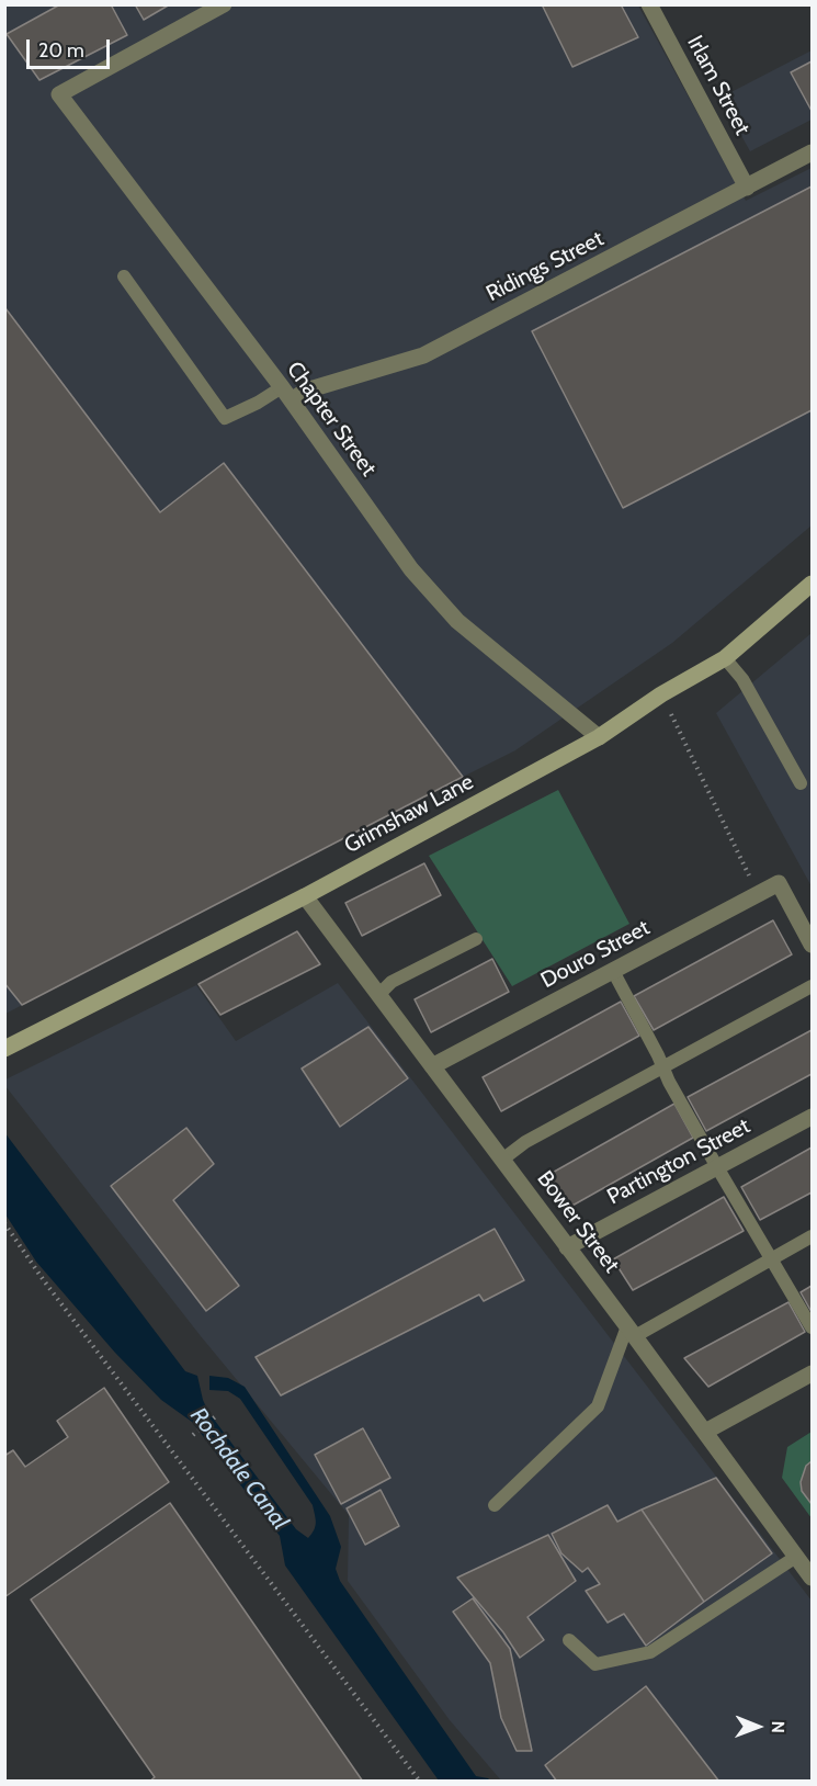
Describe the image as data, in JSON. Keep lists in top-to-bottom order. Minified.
{"streets":{"street":["Irlam Street","Ridings Street","Chapter Street","Grimshaw Lane","Douro Street","Partington Street","Bower Street"]},"crossings":[["Irlam Street","Ridings Street"],["Ridings Street","Chapter Street"],["Chapter Street","Grimshaw Lane"],["Grimshaw Lane","Bower Street"],["Douro Street","Bower Street"],["Partington Street","Bower Street"]],"water":["Rochdale Canal"],"scale_bar":"20 m","north":"right"}
